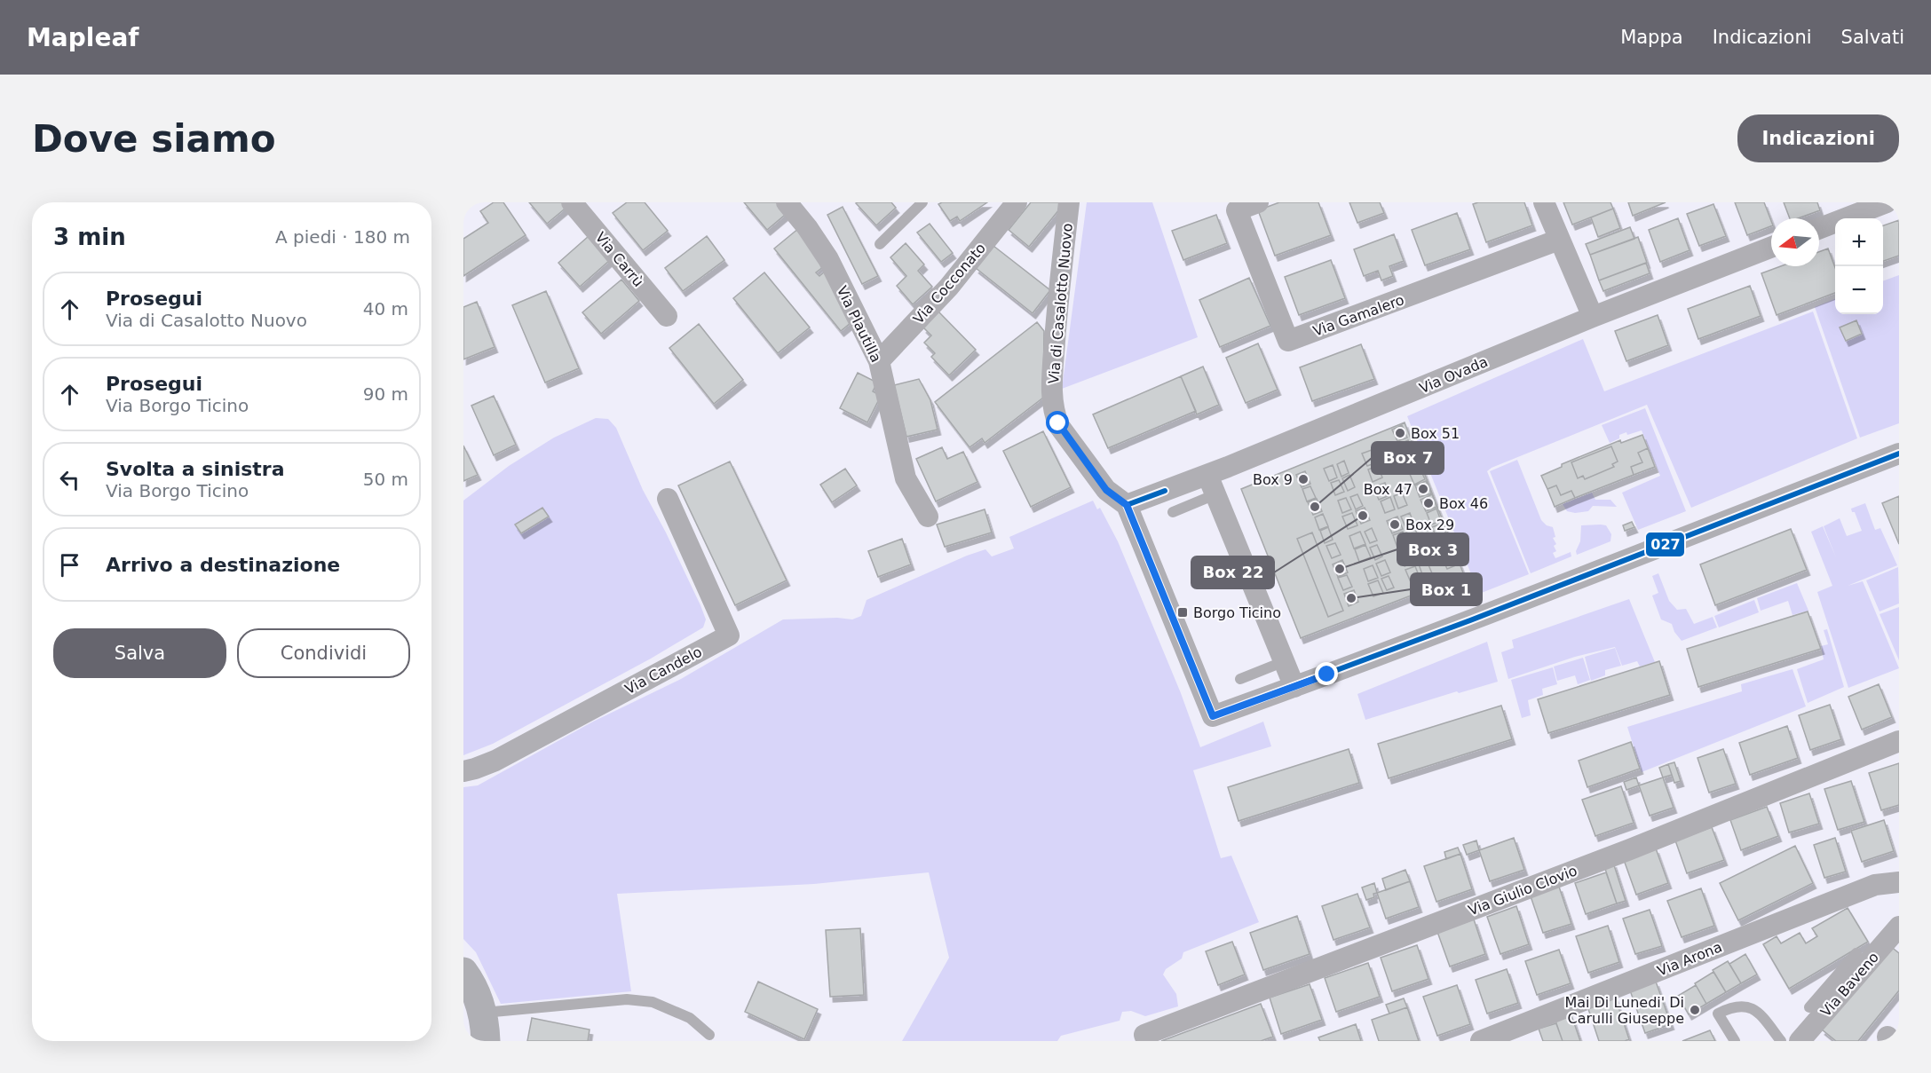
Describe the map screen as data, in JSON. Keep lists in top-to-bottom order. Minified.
{"streets":{"street":["Via Carrù","Via Cocconato","Via di Casalotto Nuovo","Via Gamalero","Via Plautilla","Via Ovada","Via Candelo","Via Giulio Clovio","Via Arona","Via Baveno"]},"crossings":[["Via Cocconato","Via Plautilla"],["Via di Casalotto Nuovo","Via Ovada"]],"places":{"other":["Box 51","Box 9","Box 47","Box 46","Box 7","Box 22","Box 29","Box 3","Box 1","Mai Di Lunedi' Di Carulli Giuseppe"],"transit":["Borgo Ticino"]},"lines":["transit line 027"],"north":"left","page":{"header":"Mapleaf","nav":["Mappa","Indicazioni","Salvati"],"buttons":["Indicazioni",["Salva","Condividi"]],"title":"Dove siamo","heading":["3 min","A piedi · 180 m"],"map_buttons":["+","−"],"list":[["Prosegui","Via di Casalotto Nuovo","40 m"],["Prosegui","Via Borgo Ticino","90 m"],["Svolta a sinistra","Via Borgo Ticino","50 m"],"Arrivo a destinazione"]}}
